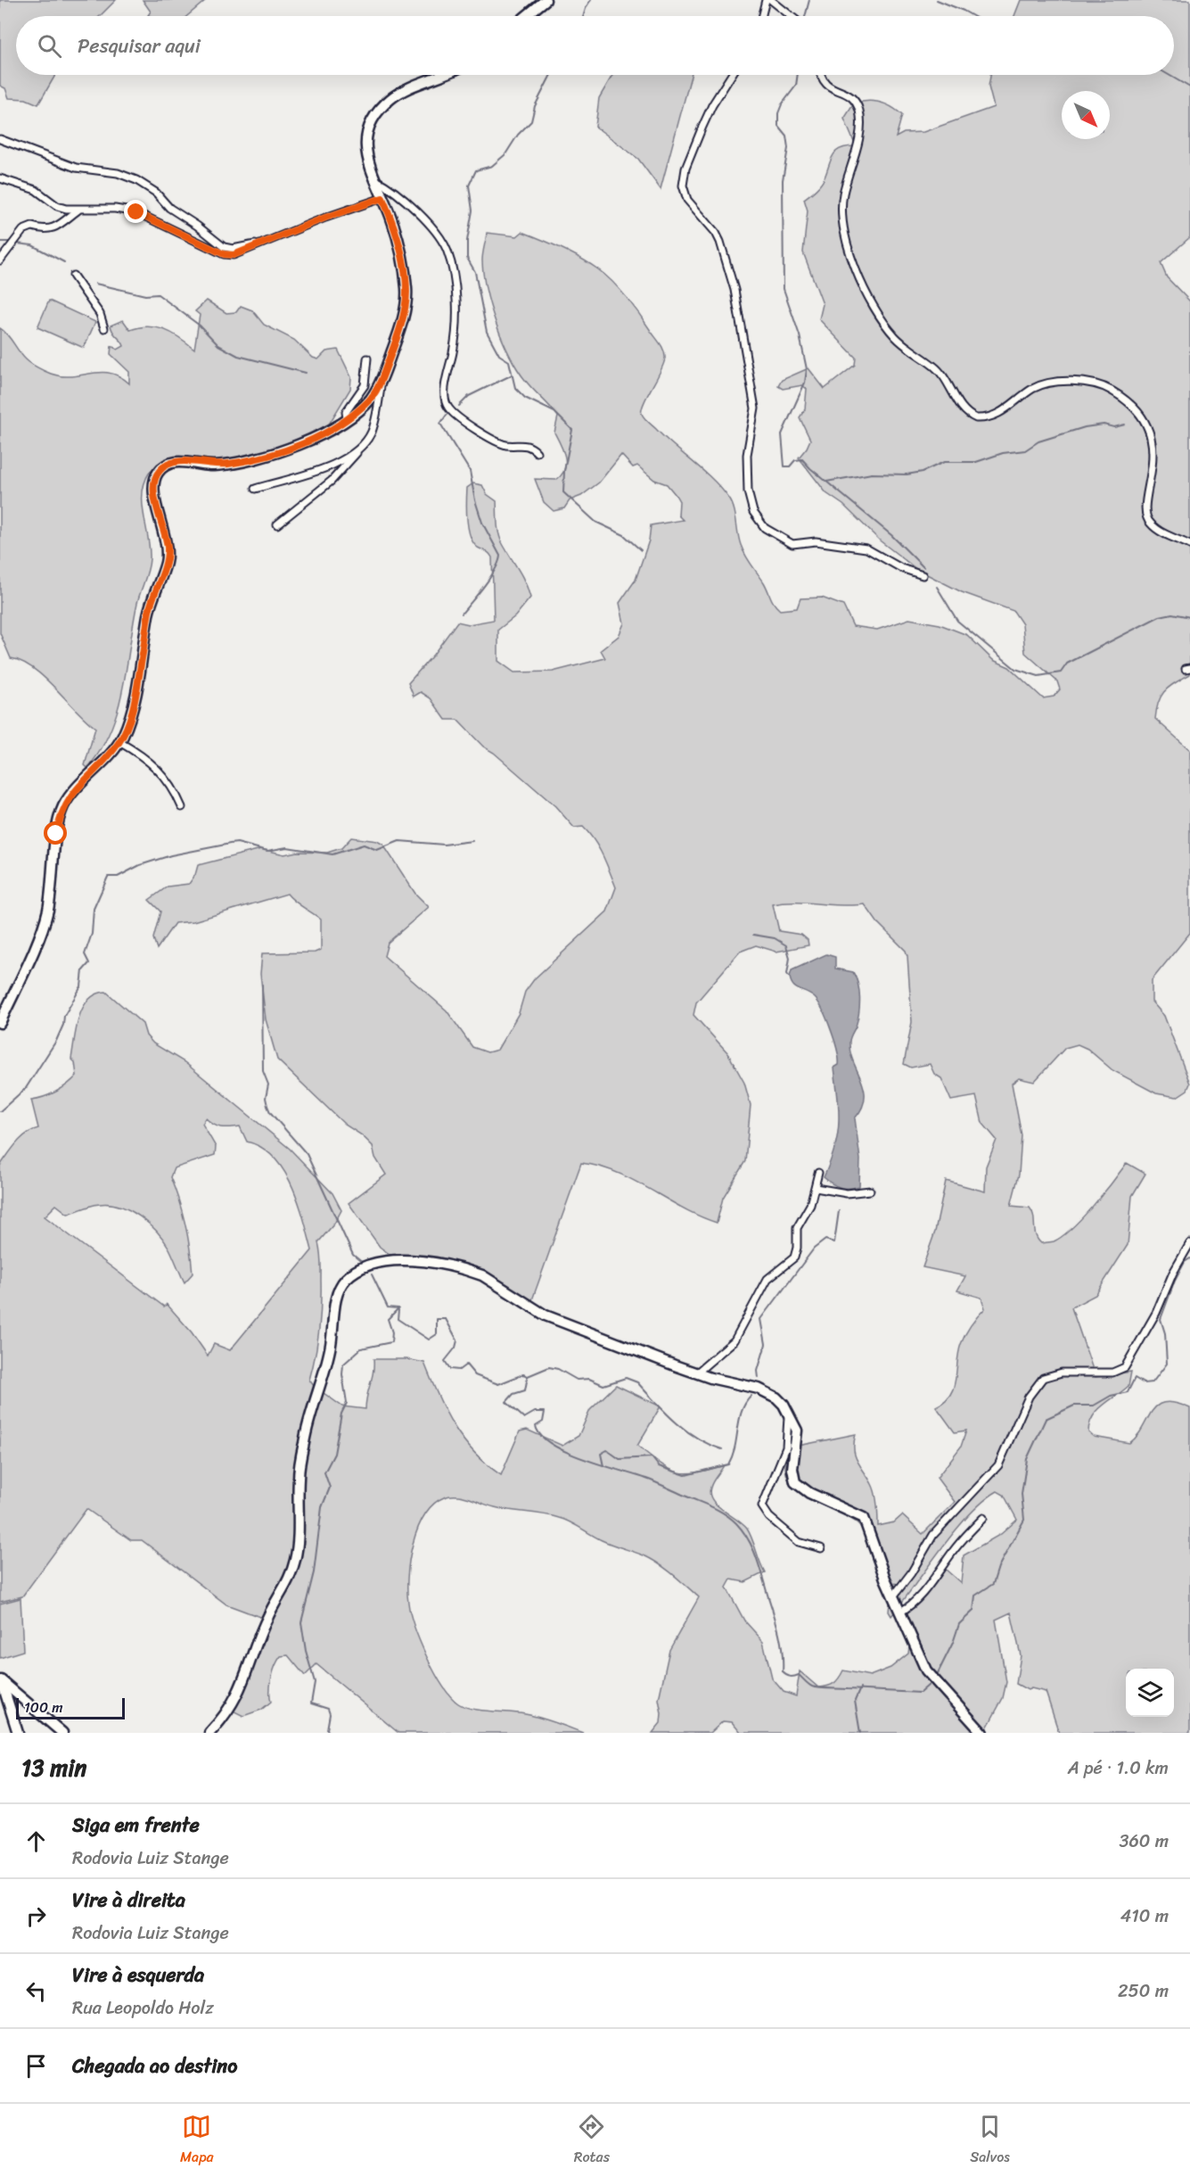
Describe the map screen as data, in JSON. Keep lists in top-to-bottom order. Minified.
{"scale_bar":"100 m","north":"bottom right","page":{"search":"Pesquisar aqui","scale":"100 m","heading":["13 min","A pé · 1.0 km"],"list":[["Siga em frente","Rodovia Luiz Stange","360 m"],["Vire à direita","Rodovia Luiz Stange","410 m"],["Vire à esquerda","Rua Leopoldo Holz","250 m"],"Chegada ao destino"],"nav":["Mapa","Rotas","Salvos"]}}
